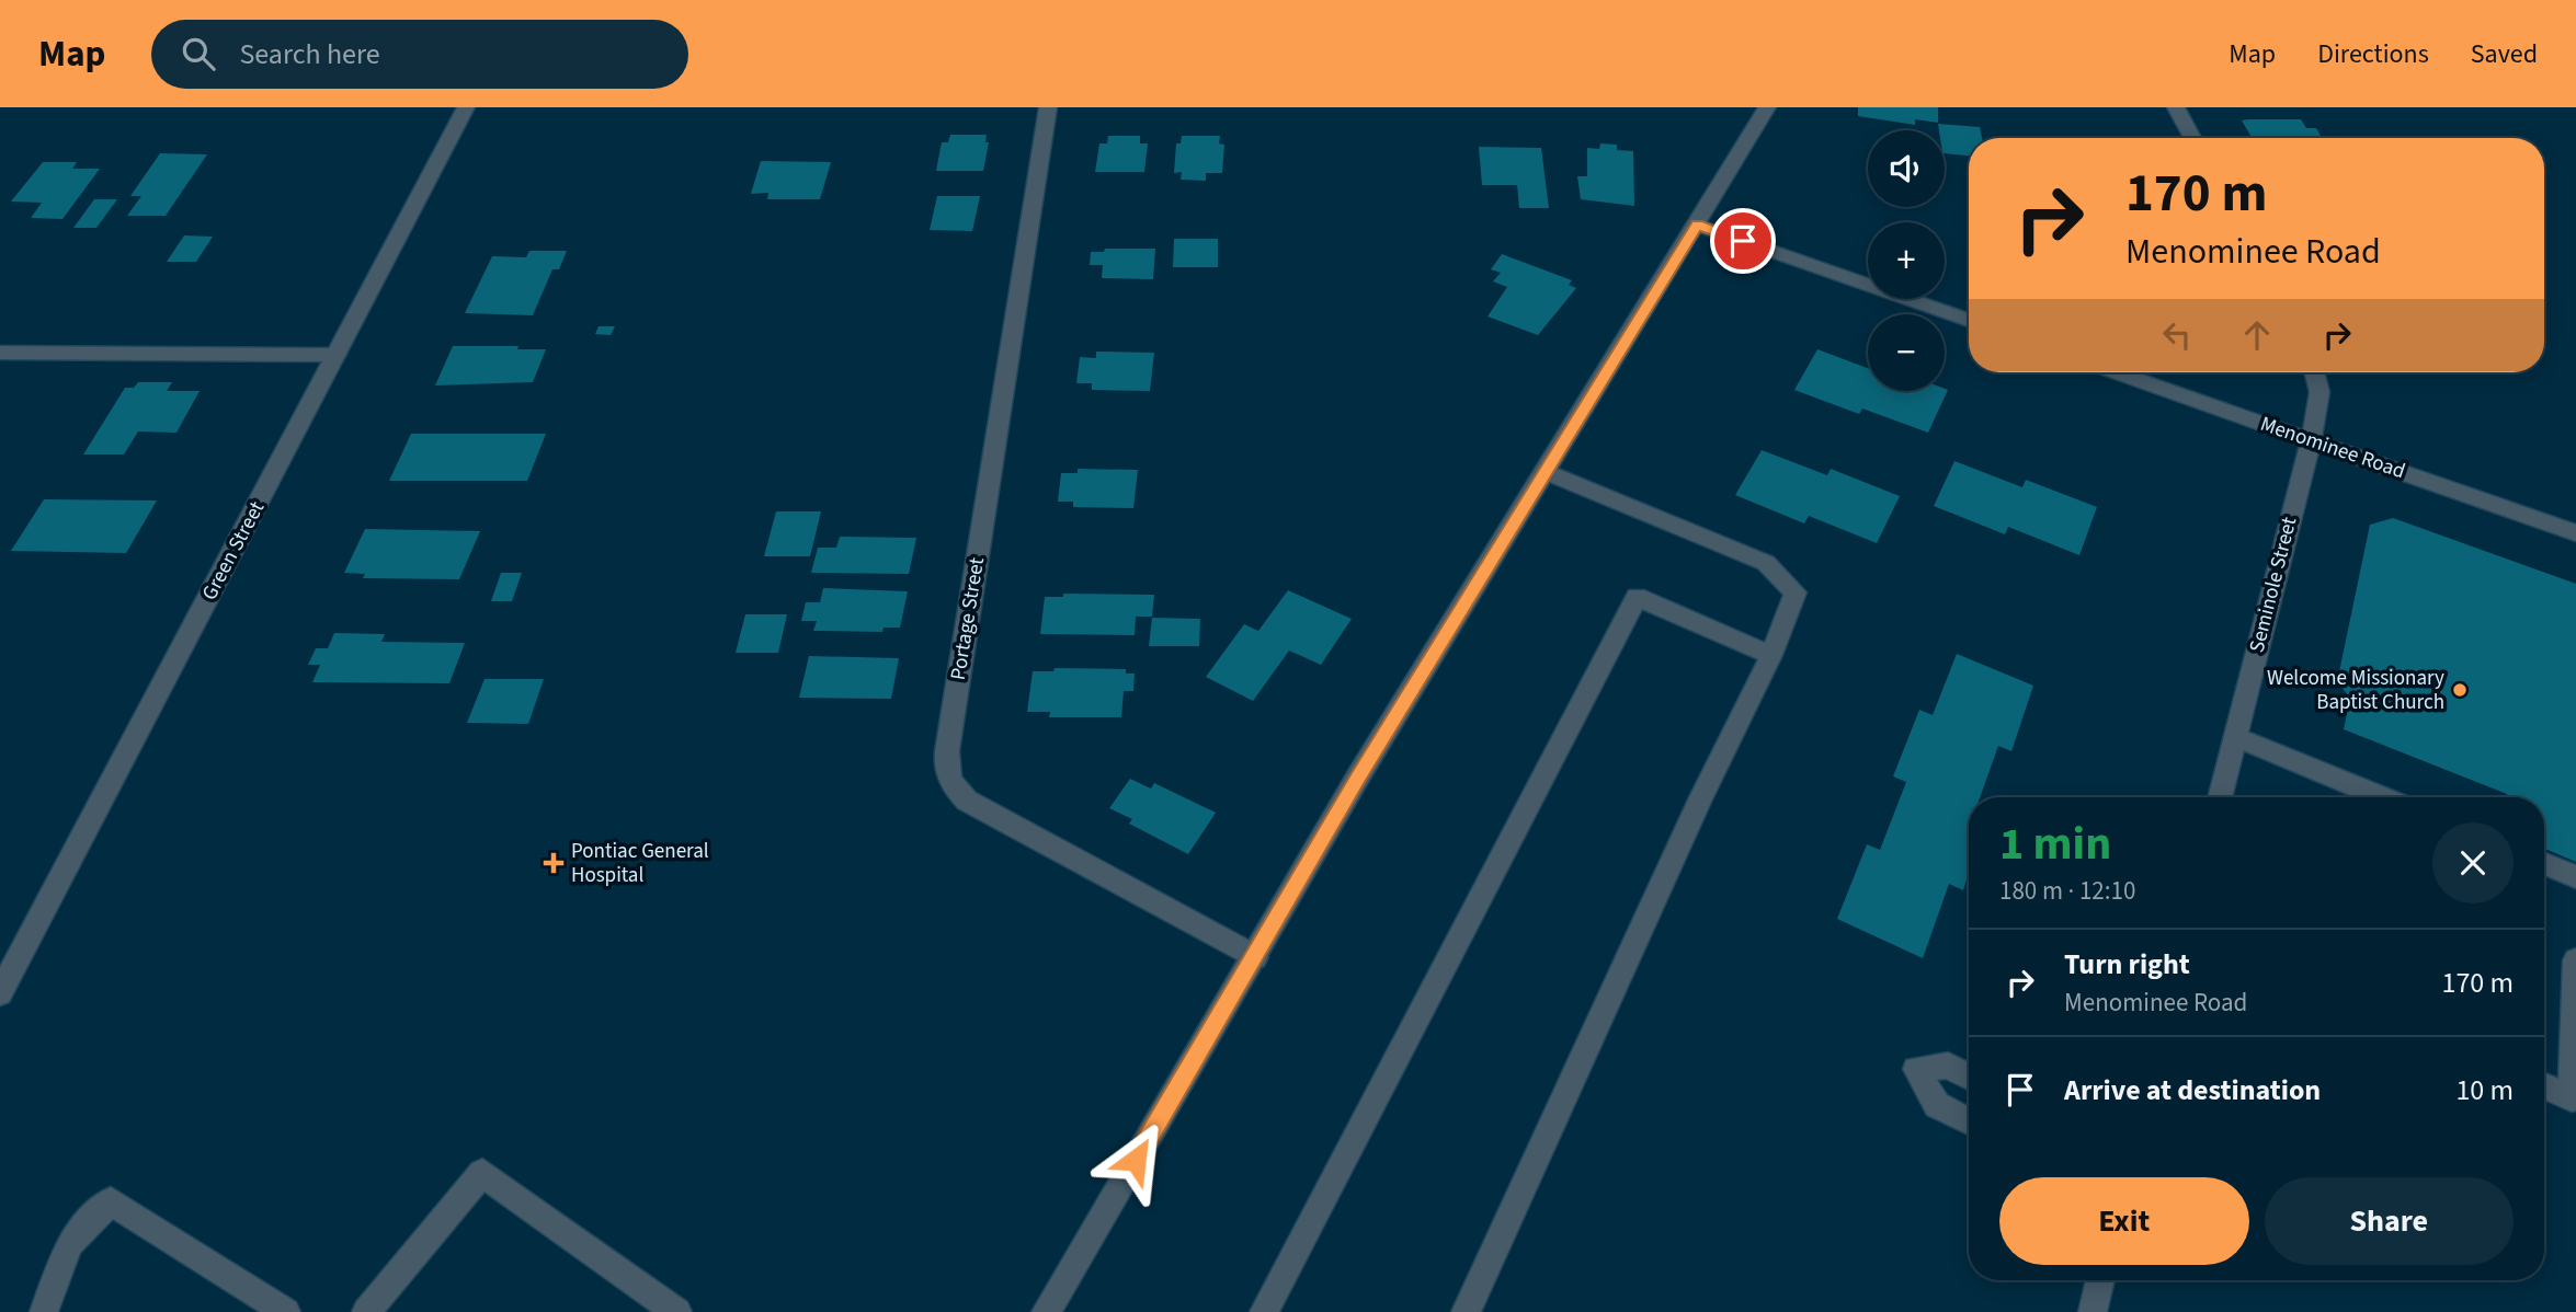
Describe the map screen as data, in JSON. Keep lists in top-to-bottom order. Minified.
{"streets":{"street":["Menominee Road","Green Street","Seminole Street","Portage Street"]},"crossings":[["Menominee Road","Seminole Street"]],"places":{"other":["Welcome Missionary Baptist Church"],"health":["Pontiac General Hospital"]},"page":{"header":"Map","search":"Search here","nav":["Map","Directions","Saved"],"map_buttons":["+","−"],"turn":["170 m","Menominee Road"],"heading":["1 min","180 m · 12:10"],"list":[{"name":"Turn right","note":"Menominee Road","value":"170 m"},{"name":"Arrive at destination","value":"10 m"}],"buttons":["Exit","Share"]}}
